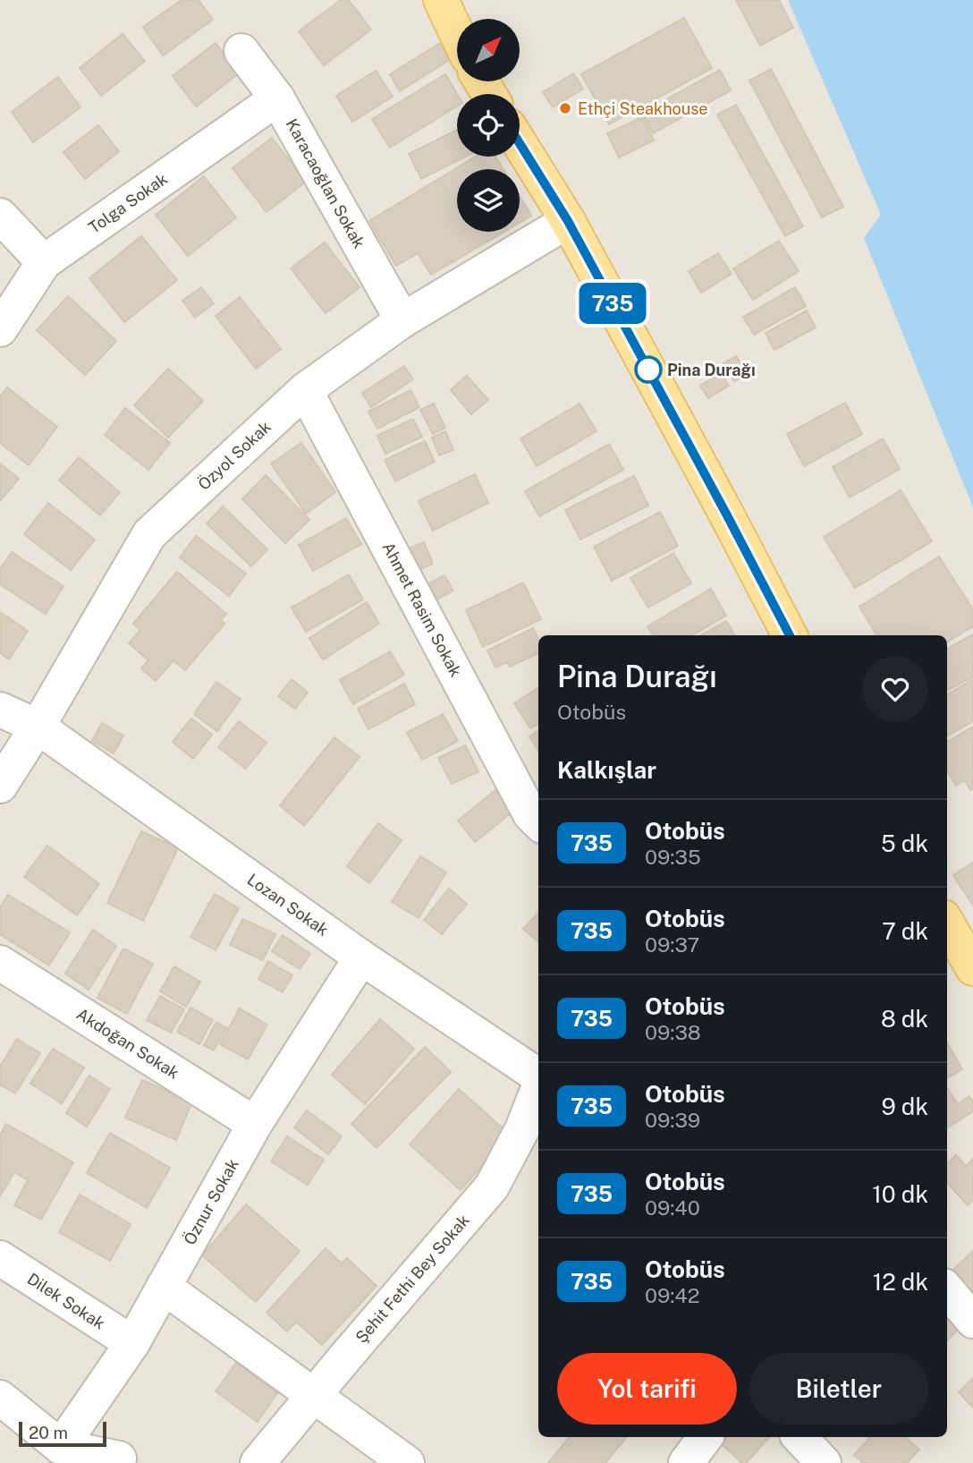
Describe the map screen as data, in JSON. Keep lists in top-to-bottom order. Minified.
{"streets":{"street":["Karacaoğlan Sokak","Tolga Sokak","Özyol Sokak","Ahmet Rasim Sokak","Lozan Sokak","Akdoğan Sokak","Öznur Sokak","Şehit Fethi Bey Sokak","Dilek Sokak"]},"crossings":[["Karacaoğlan Sokak","Tolga Sokak"],["Karacaoğlan Sokak","Özyol Sokak"],["Özyol Sokak","Ahmet Rasim Sokak"],["Özyol Sokak","Lozan Sokak"],["Lozan Sokak","Öznur Sokak"],["Akdoğan Sokak","Öznur Sokak"],["Öznur Sokak","Dilek Sokak"]],"places":["Ethçi Steakhouse","Pina Durağı"],"lines":["bus line 735"],"scale_bar":"20 m","north":"top right","page":{"on_map":"735","heading":[["Pina Durağı","Otobüs"],"Kalkışlar"],"list":[{"mark":"735","name":"Otobüs","note":"09:35","value":"5 dk"},{"mark":"735","name":"Otobüs","note":"09:37","value":"7 dk"},{"mark":"735","name":"Otobüs","note":"09:38","value":"8 dk"},{"mark":"735","name":"Otobüs","note":"09:39","value":"9 dk"},{"mark":"735","name":"Otobüs","note":"09:40","value":"10 dk"},{"mark":"735","name":"Otobüs","note":"09:42","value":"12 dk"}],"buttons":["Yol tarifi","Biletler"],"scale":"20 m"}}
